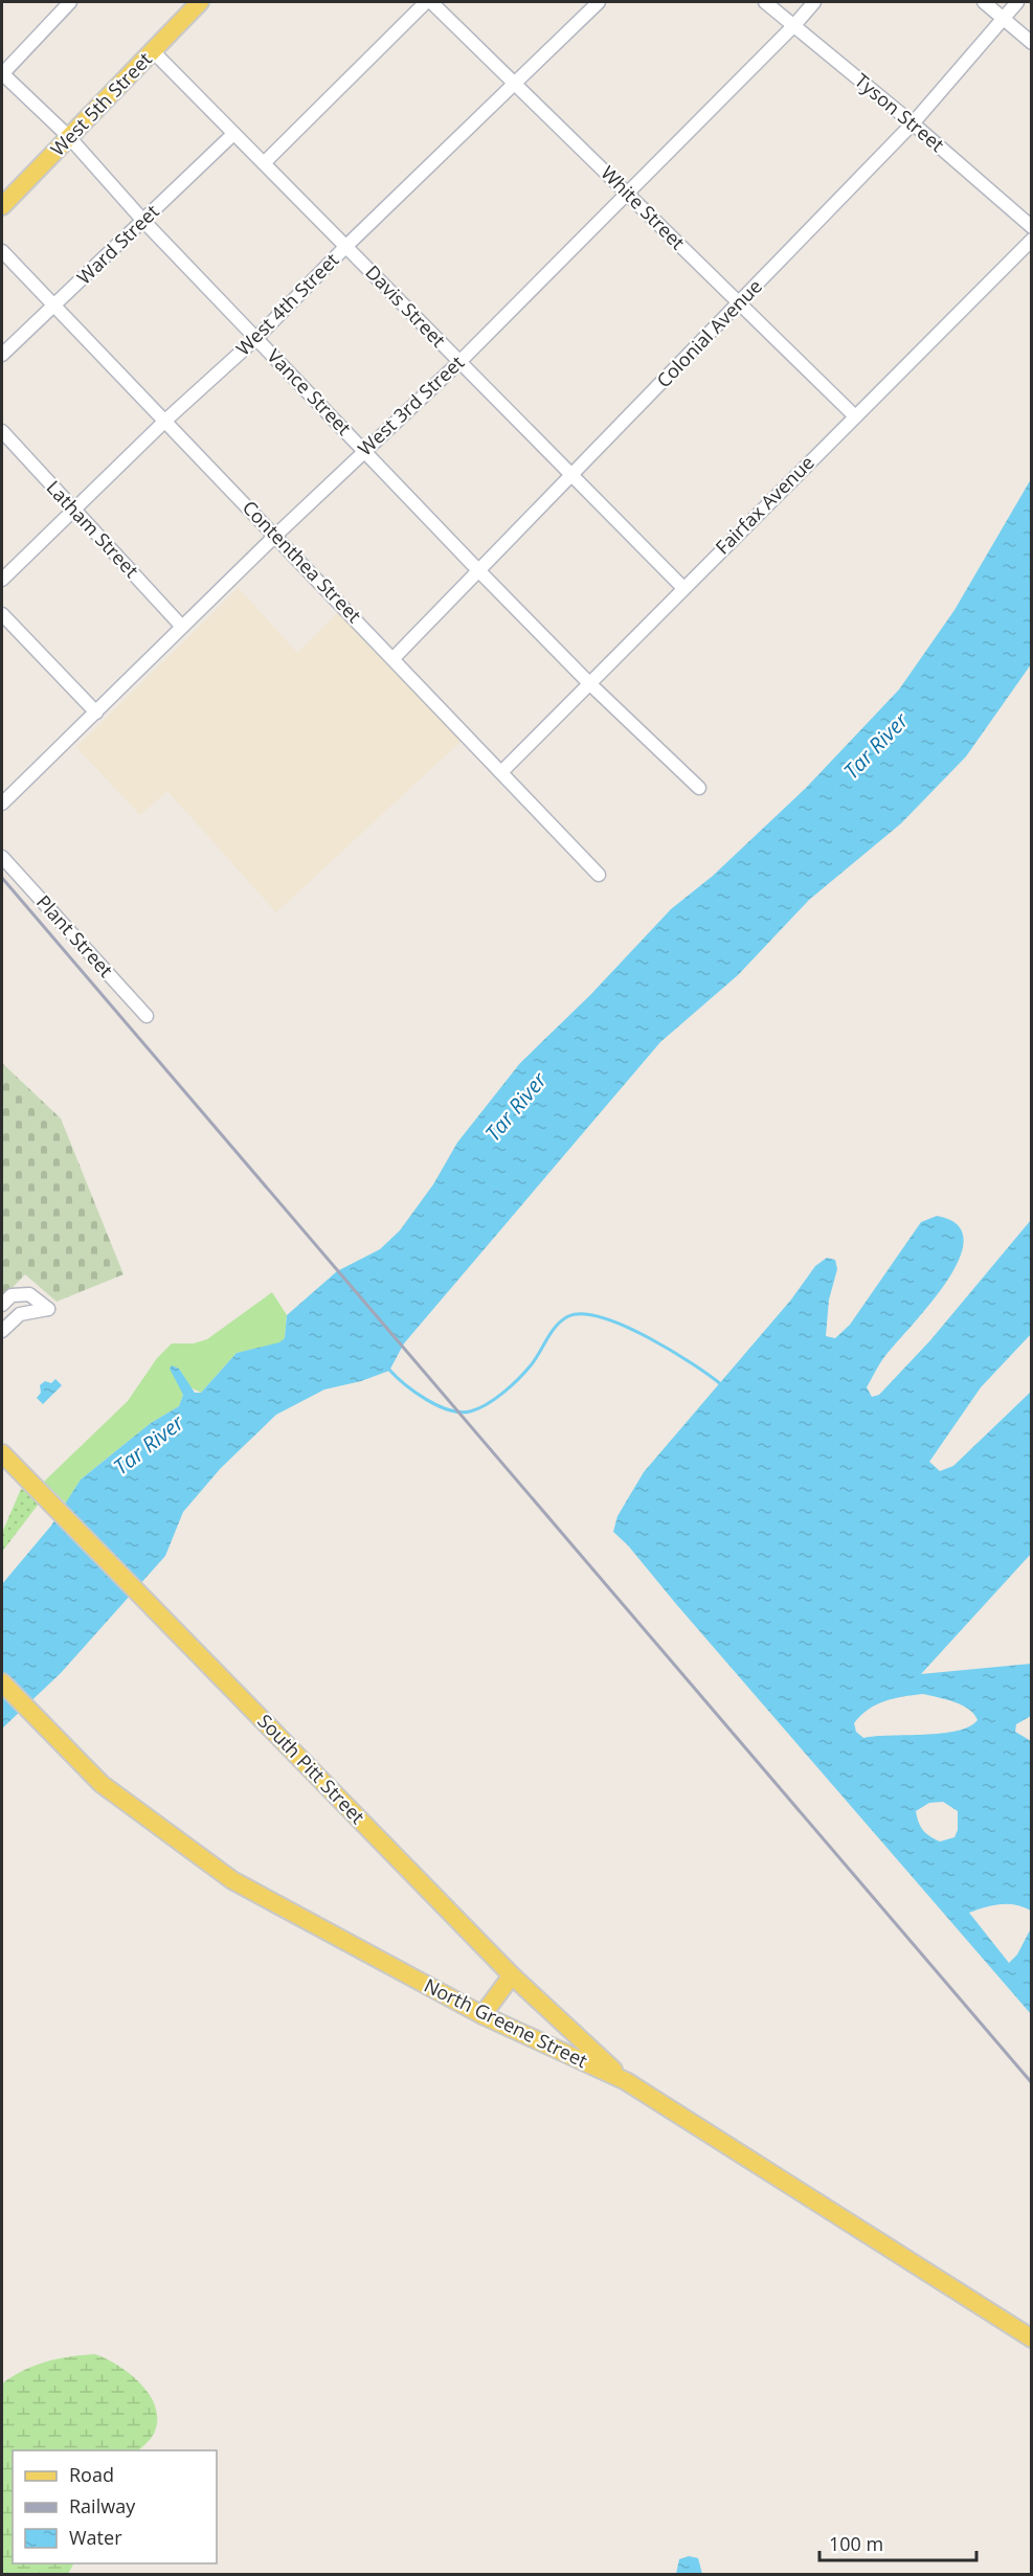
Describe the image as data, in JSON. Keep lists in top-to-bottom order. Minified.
{"streets":{"main road":["West 5th Street","South Pitt Street","North Greene Street"],"street":["Tyson Street","White Street","Ward Street","West 4th Street","Davis Street","Colonial Avenue","Vance Street","West 3rd Street","Fairfax Avenue","Latham Street","Contenthea Street","Plant Street"]},"crossings":[["West 5th Street","Davis Street"],["West 5th Street","Vance Street"],["Tyson Street","Colonial Avenue"],["Tyson Street","West 3rd Street"],["White Street","West 4th Street"],["White Street","Colonial Avenue"],["White Street","West 3rd Street"],["White Street","Fairfax Avenue"],["Ward Street","Davis Street"],["Ward Street","Vance Street"],["Ward Street","Contenthea Street"],["West 4th Street","Davis Street"],["West 4th Street","Vance Street"],["West 4th Street","Latham Street"],["West 4th Street","Contenthea Street"],["Davis Street","Colonial Avenue"],["Davis Street","West 3rd Street"],["Davis Street","Fairfax Avenue"],["Colonial Avenue","Vance Street"],["Colonial Avenue","Contenthea Street"],["Vance Street","West 3rd Street"],["Vance Street","Fairfax Avenue"],["West 3rd Street","Latham Street"],["West 3rd Street","Contenthea Street"],["Fairfax Avenue","Contenthea Street"],["South Pitt Street","North Greene Street"]],"water":["Tar River"],"legend":["Road","Railway","Water"],"scale_bar":"100 m"}
